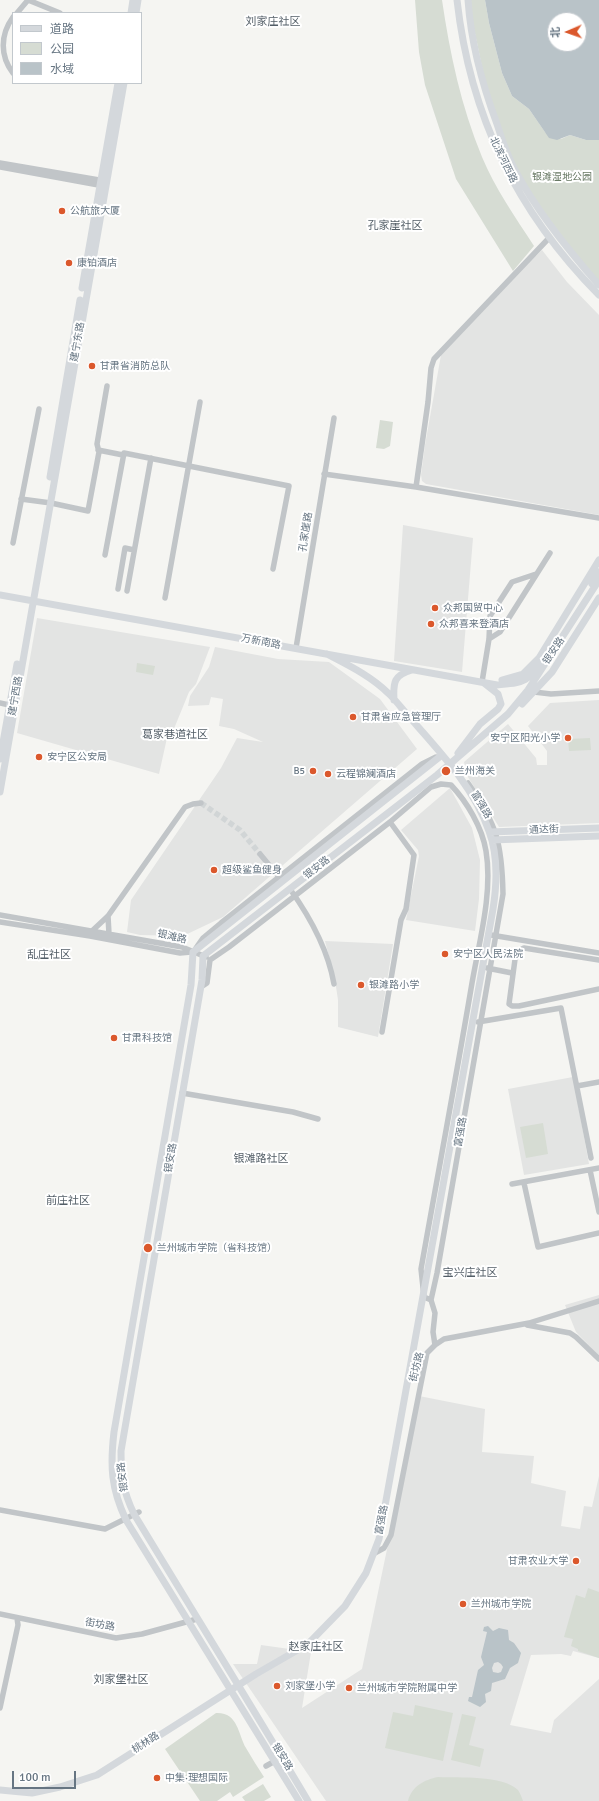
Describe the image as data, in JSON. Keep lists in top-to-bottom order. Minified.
{"streets":{"main road":["北滨河西路","建宁东路","万新南路","银安路","建宁西路","富强路","通达街","桃林路"],"street":["孔家崖路","银滩路","街坊路"]},"crossings":[["建宁东路","万新南路"],["建宁东路","建宁西路"],["孔家崖路","万新南路"],["万新南路","银安路"],["万新南路","建宁西路"],["银安路","富强路"],["银安路","银滩路"],["银安路","街坊路"],["银安路","桃林路"],["富强路","通达街"],["富强路","街坊路"],["富强路","桃林路"]],"districts":["刘家庄社区","孔家崖社区","葛家巷道社区","乱庄社区","银滩路社区","前庄社区","宝兴庄社区","赵家庄社区","刘家堡社区"],"parks":["银滩湿地公园"],"places":["公航旅大厦","康铂酒店","甘肃省消防总队","众邦国贸中心","众邦喜来登酒店","甘肃省应急管理厅","安宁区阳光小学","安宁区公安局","B5","兰州海关","云程锦斓酒店","超级鲨鱼健身","安宁区人民法院","银滩路小学","甘肃科技馆","兰州城市学院（省科技馆）","甘肃农业大学","兰州城市学院","刘家堡小学","兰州城市学院附属中学","中集·理想国际"],"legend":["道路","公园","水域"],"scale_bar":"100 m","north":"left"}
